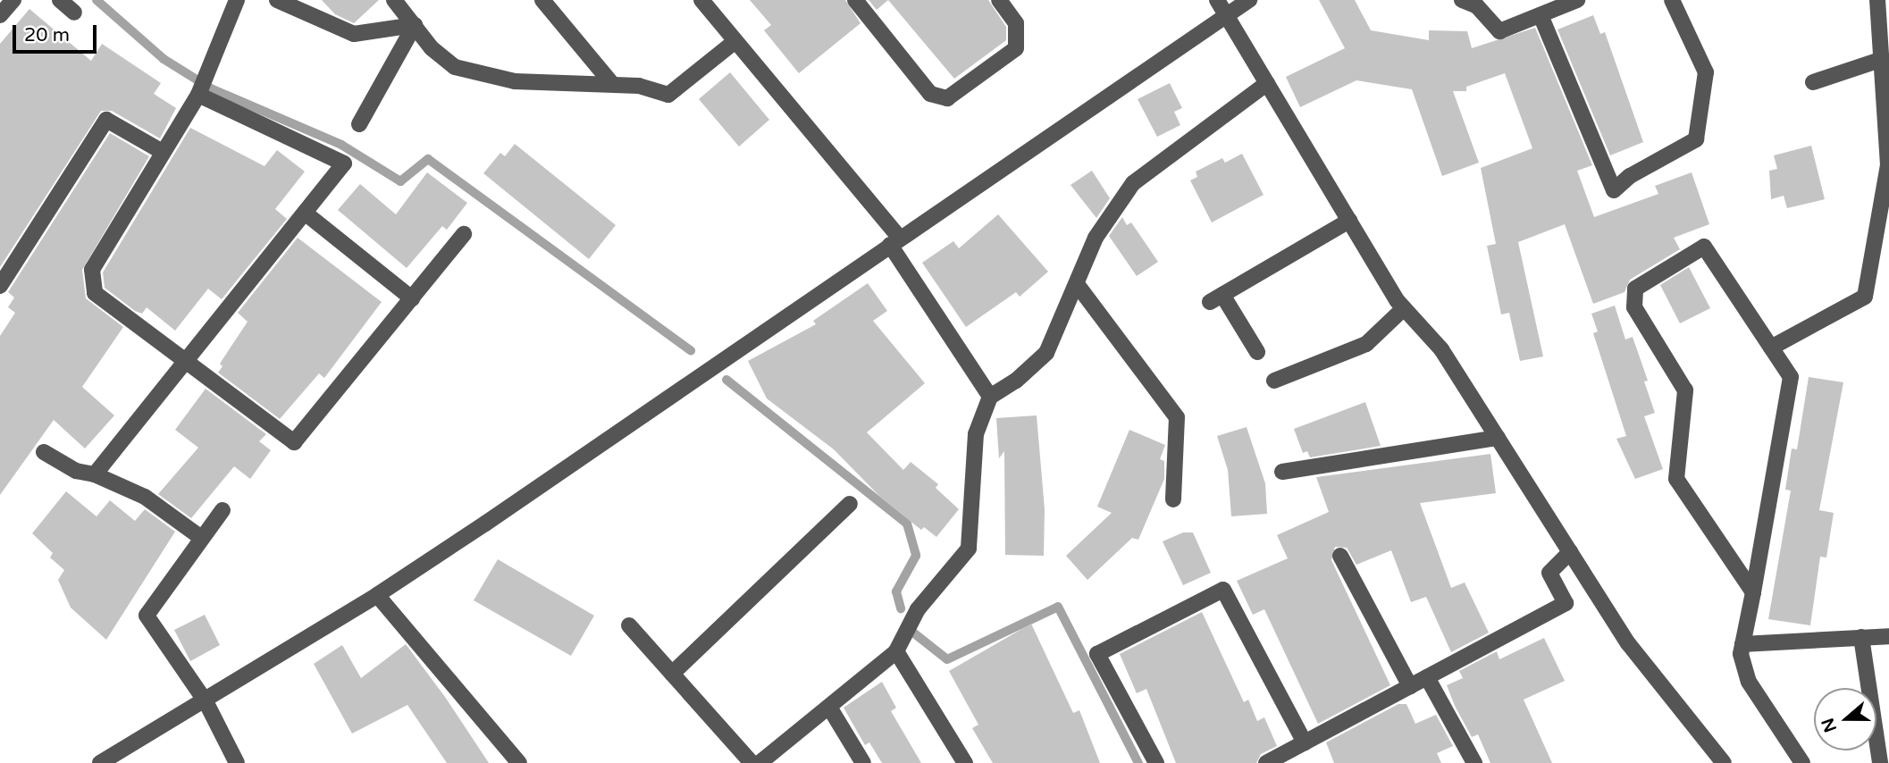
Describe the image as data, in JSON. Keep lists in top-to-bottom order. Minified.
{"scale_bar":"20 m","north":"left"}
